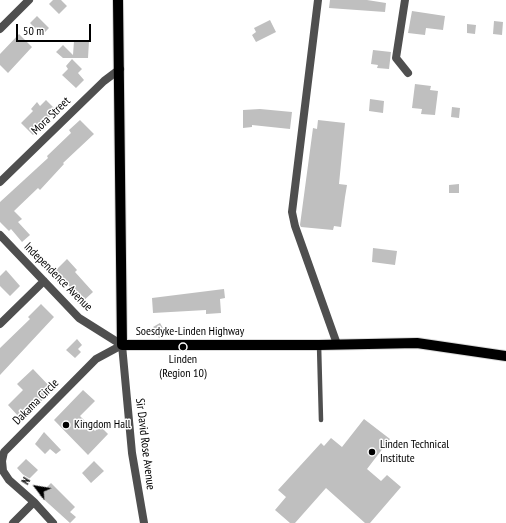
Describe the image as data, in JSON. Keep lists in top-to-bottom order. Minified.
{"streets":{"main road":["Soesdyke-Linden Highway"],"street":["Mora Street","Independence Avenue","Dakama Circle","Sir David Rose Avenue"]},"crossings":[["Mora Street","Soesdyke-Linden Highway"],["Independence Avenue","Soesdyke-Linden Highway"],["Independence Avenue","Dakama Circle"],["Independence Avenue","Sir David Rose Avenue"],["Soesdyke-Linden Highway","Dakama Circle"],["Soesdyke-Linden Highway","Sir David Rose Avenue"],["Dakama Circle","Sir David Rose Avenue"]],"places":["Linden (Region 10)","Kingdom Hall","Linden Technical Institute"],"scale_bar":"50 m","north":"top left"}
